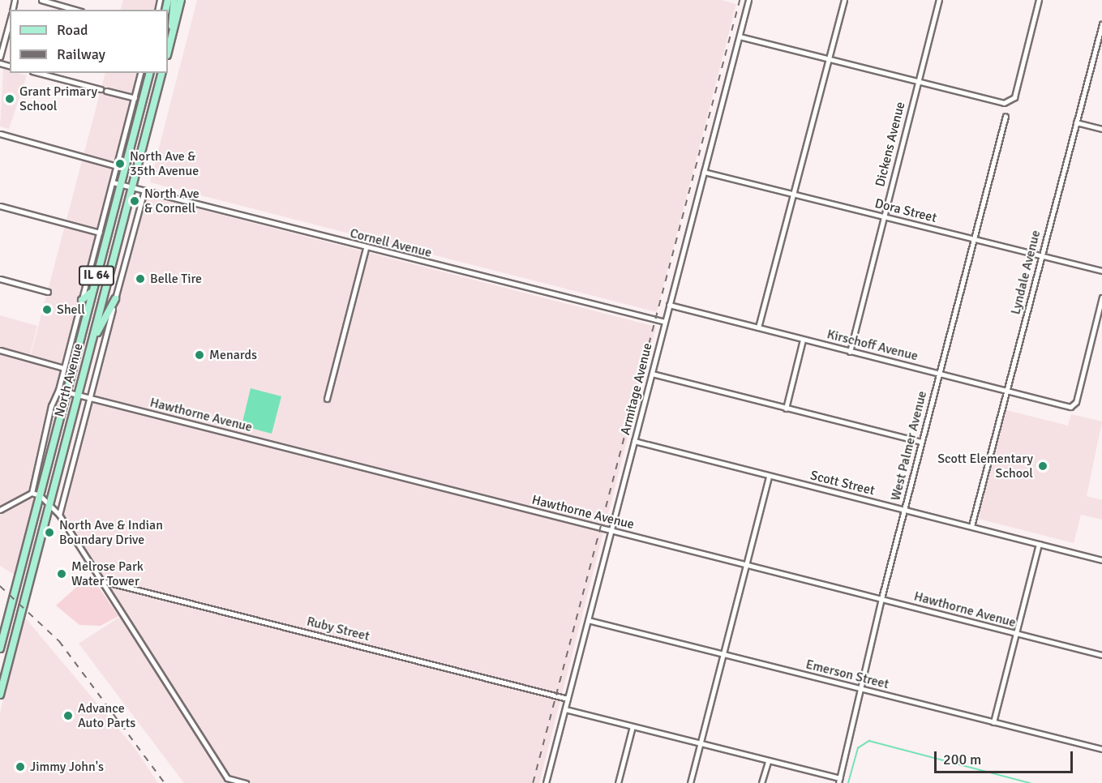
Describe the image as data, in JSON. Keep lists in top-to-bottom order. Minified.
{"streets":{"main road":["IL 64","North Avenue"],"street":["Dickens Avenue","Dora Street","Cornell Avenue","Lyndale Avenue","Kirschoff Avenue","Armitage Avenue","Hawthorne Avenue","West Palmer Avenue","Scott Street","Ruby Street","Emerson Street"]},"crossings":[["Dickens Avenue","Dora Street"],["Dickens Avenue","Kirschoff Avenue"],["Dora Street","Lyndale Avenue"],["Dora Street","Armitage Avenue"],["Dora Street","West Palmer Avenue"],["Cornell Avenue","North Avenue"],["Cornell Avenue","Armitage Avenue"],["Lyndale Avenue","Kirschoff Avenue"],["Lyndale Avenue","Scott Street"],["Kirschoff Avenue","Armitage Avenue"],["Kirschoff Avenue","West Palmer Avenue"],["North Avenue","Hawthorne Avenue"],["Armitage Avenue","Hawthorne Avenue"],["Armitage Avenue","Scott Street"],["Armitage Avenue","Ruby Street"],["Armitage Avenue","Emerson Street"],["Hawthorne Avenue","West Palmer Avenue"],["West Palmer Avenue","Scott Street"],["West Palmer Avenue","Emerson Street"]],"places":["Grant Primary School","North Ave & 35th Avenue","North Ave & Cornell","Belle Tire","Shell","Menards","Scott Elementary School","North Ave & Indian Boundary Drive","Melrose Park Water Tower","Advance Auto Parts","Jimmy John's"],"legend":["Road","Railway"],"scale_bar":"200 m"}
